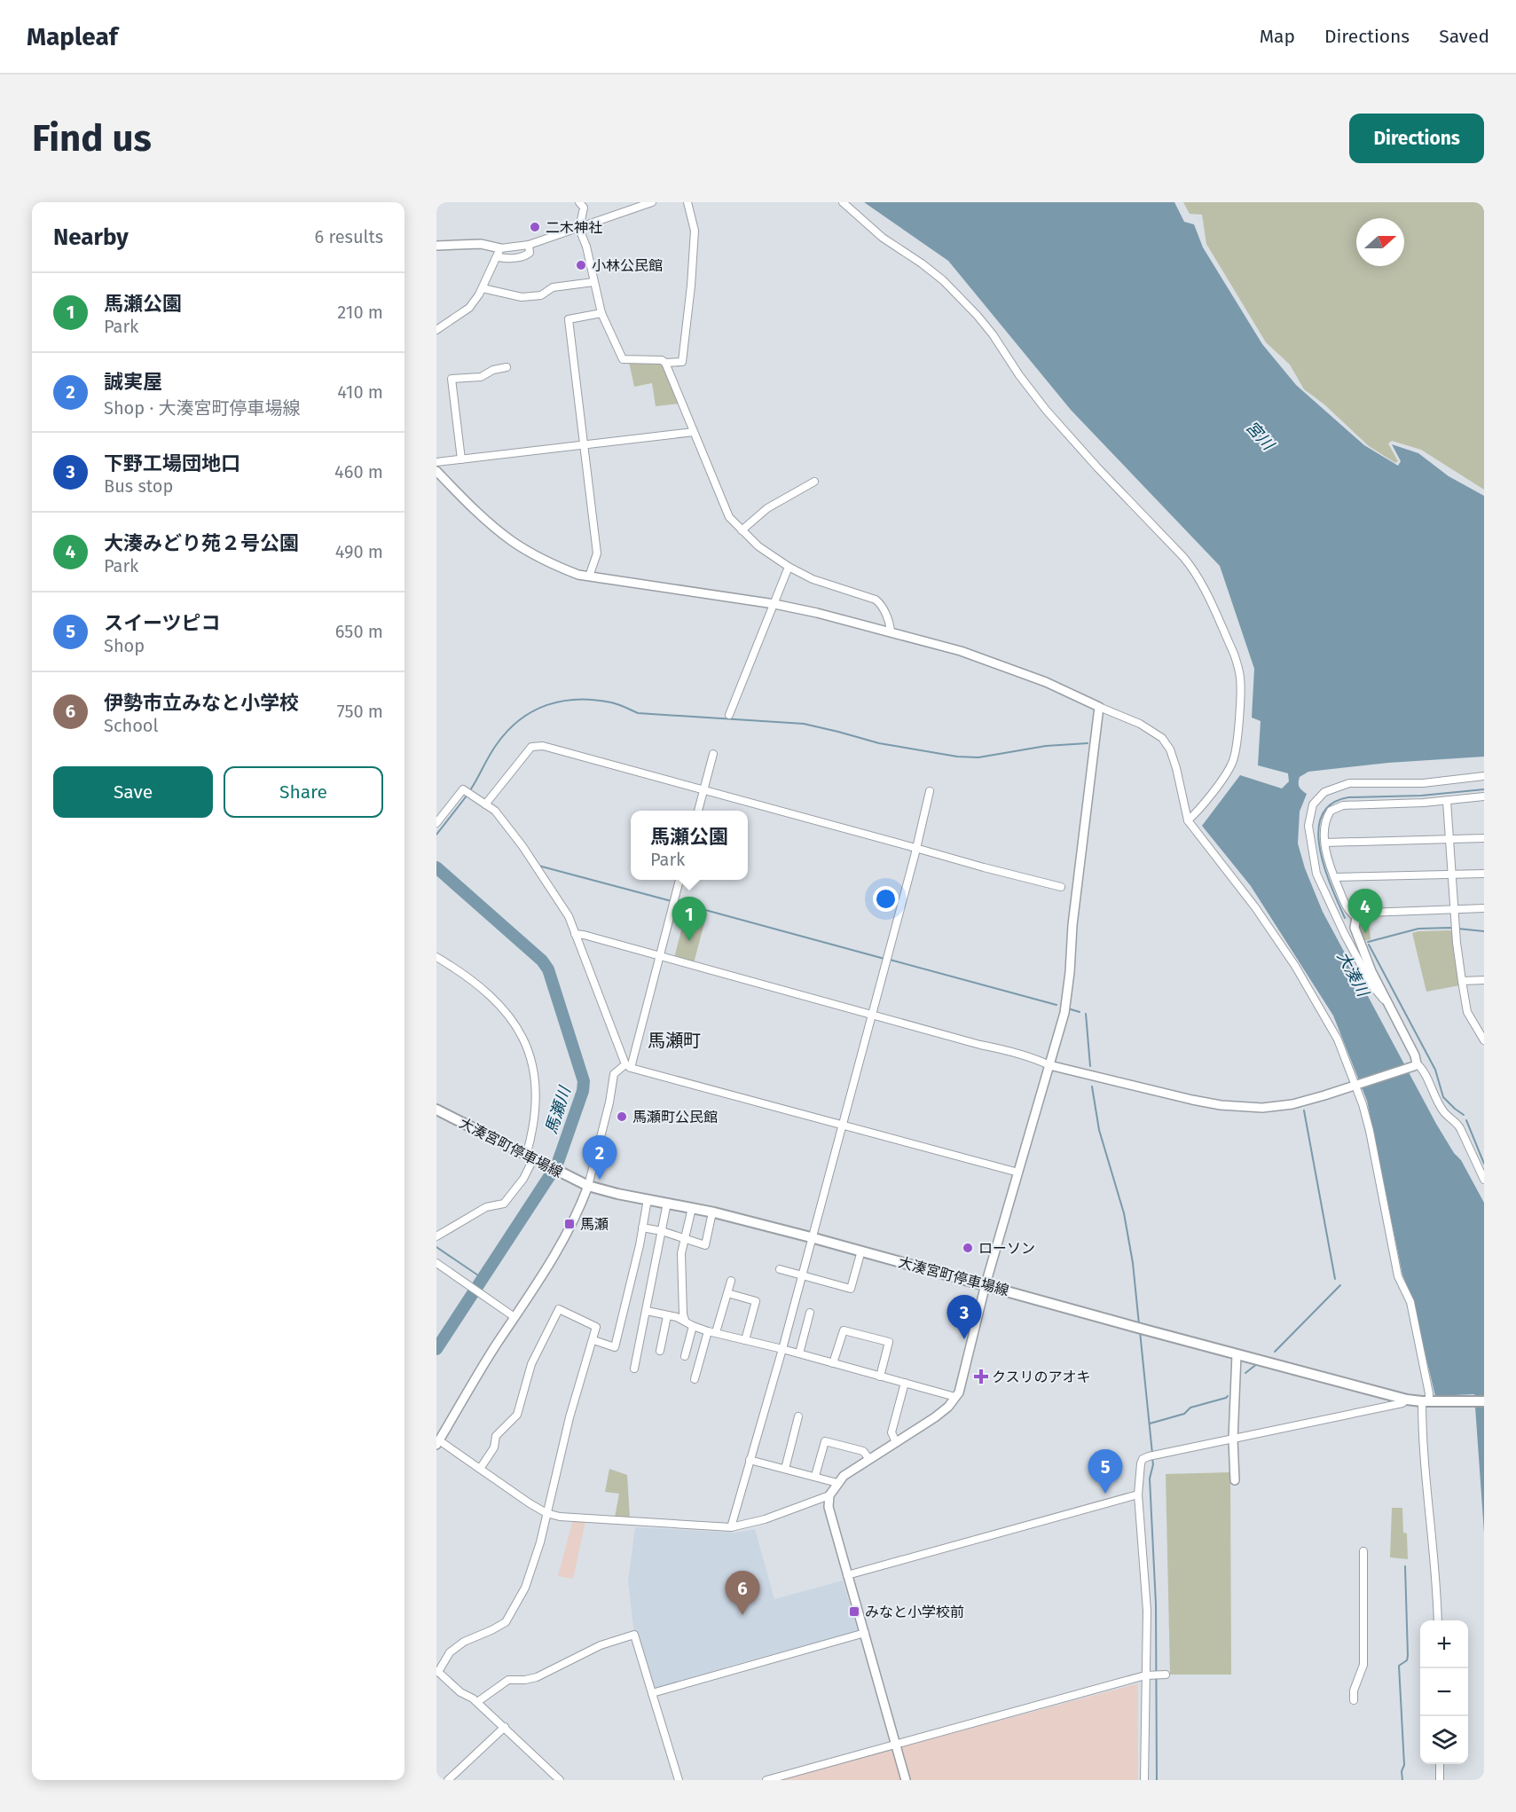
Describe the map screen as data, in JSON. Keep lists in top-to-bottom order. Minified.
{"streets":{"main road":["大湊宮町停車場線"]},"districts":["馬瀬町"],"water":["宮川","大湊川","馬瀬川"],"places":{"other":["二木神社","小林公民館","馬瀬町公民館","ローソン"],"transit":["馬瀬","みなと小学校前"],"health":["クスリのアオキ"]},"north":"right","page":{"header":"Mapleaf","nav":["Map","Directions","Saved"],"buttons":["Directions",["Save","Share"]],"title":"Find us","heading":["Nearby","6 results"],"list":[{"mark":"1","name":"馬瀬公園","note":"Park","value":"210 m"},{"mark":"2","name":"誠実屋","note":"Shop · 大湊宮町停車場線","value":"410 m"},{"mark":"3","name":"下野工場団地口","note":"Bus stop","value":"460 m"},{"mark":"4","name":"大湊みどり苑２号公園","note":"Park","value":"490 m"},{"mark":"5","name":"スイーツピコ","note":"Shop","value":"650 m"},{"mark":"6","name":"伊勢市立みなと小学校","note":"School","value":"750 m"}],"popup":["馬瀬公園","Park"],"pins":["4","1","2","3","5","6"],"map_buttons":["+","−"]}}
